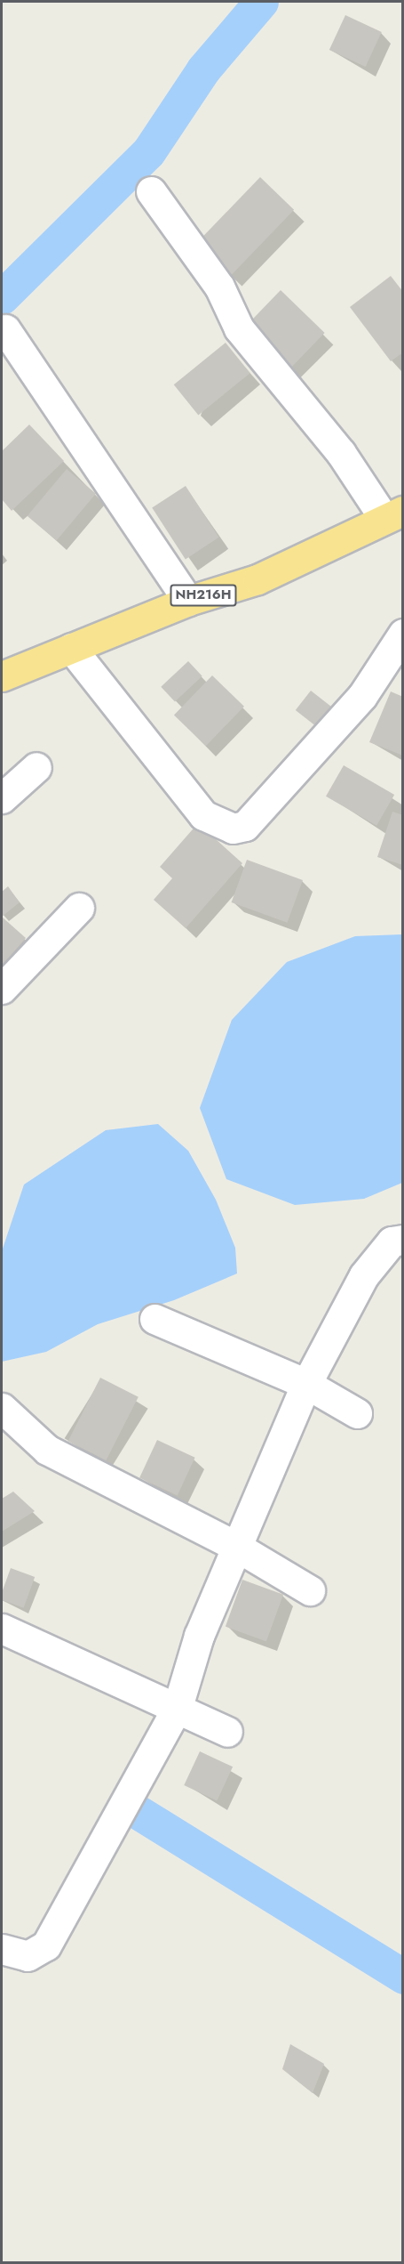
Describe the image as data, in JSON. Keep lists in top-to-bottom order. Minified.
{"streets":{"highway":["NH216H"]}}
